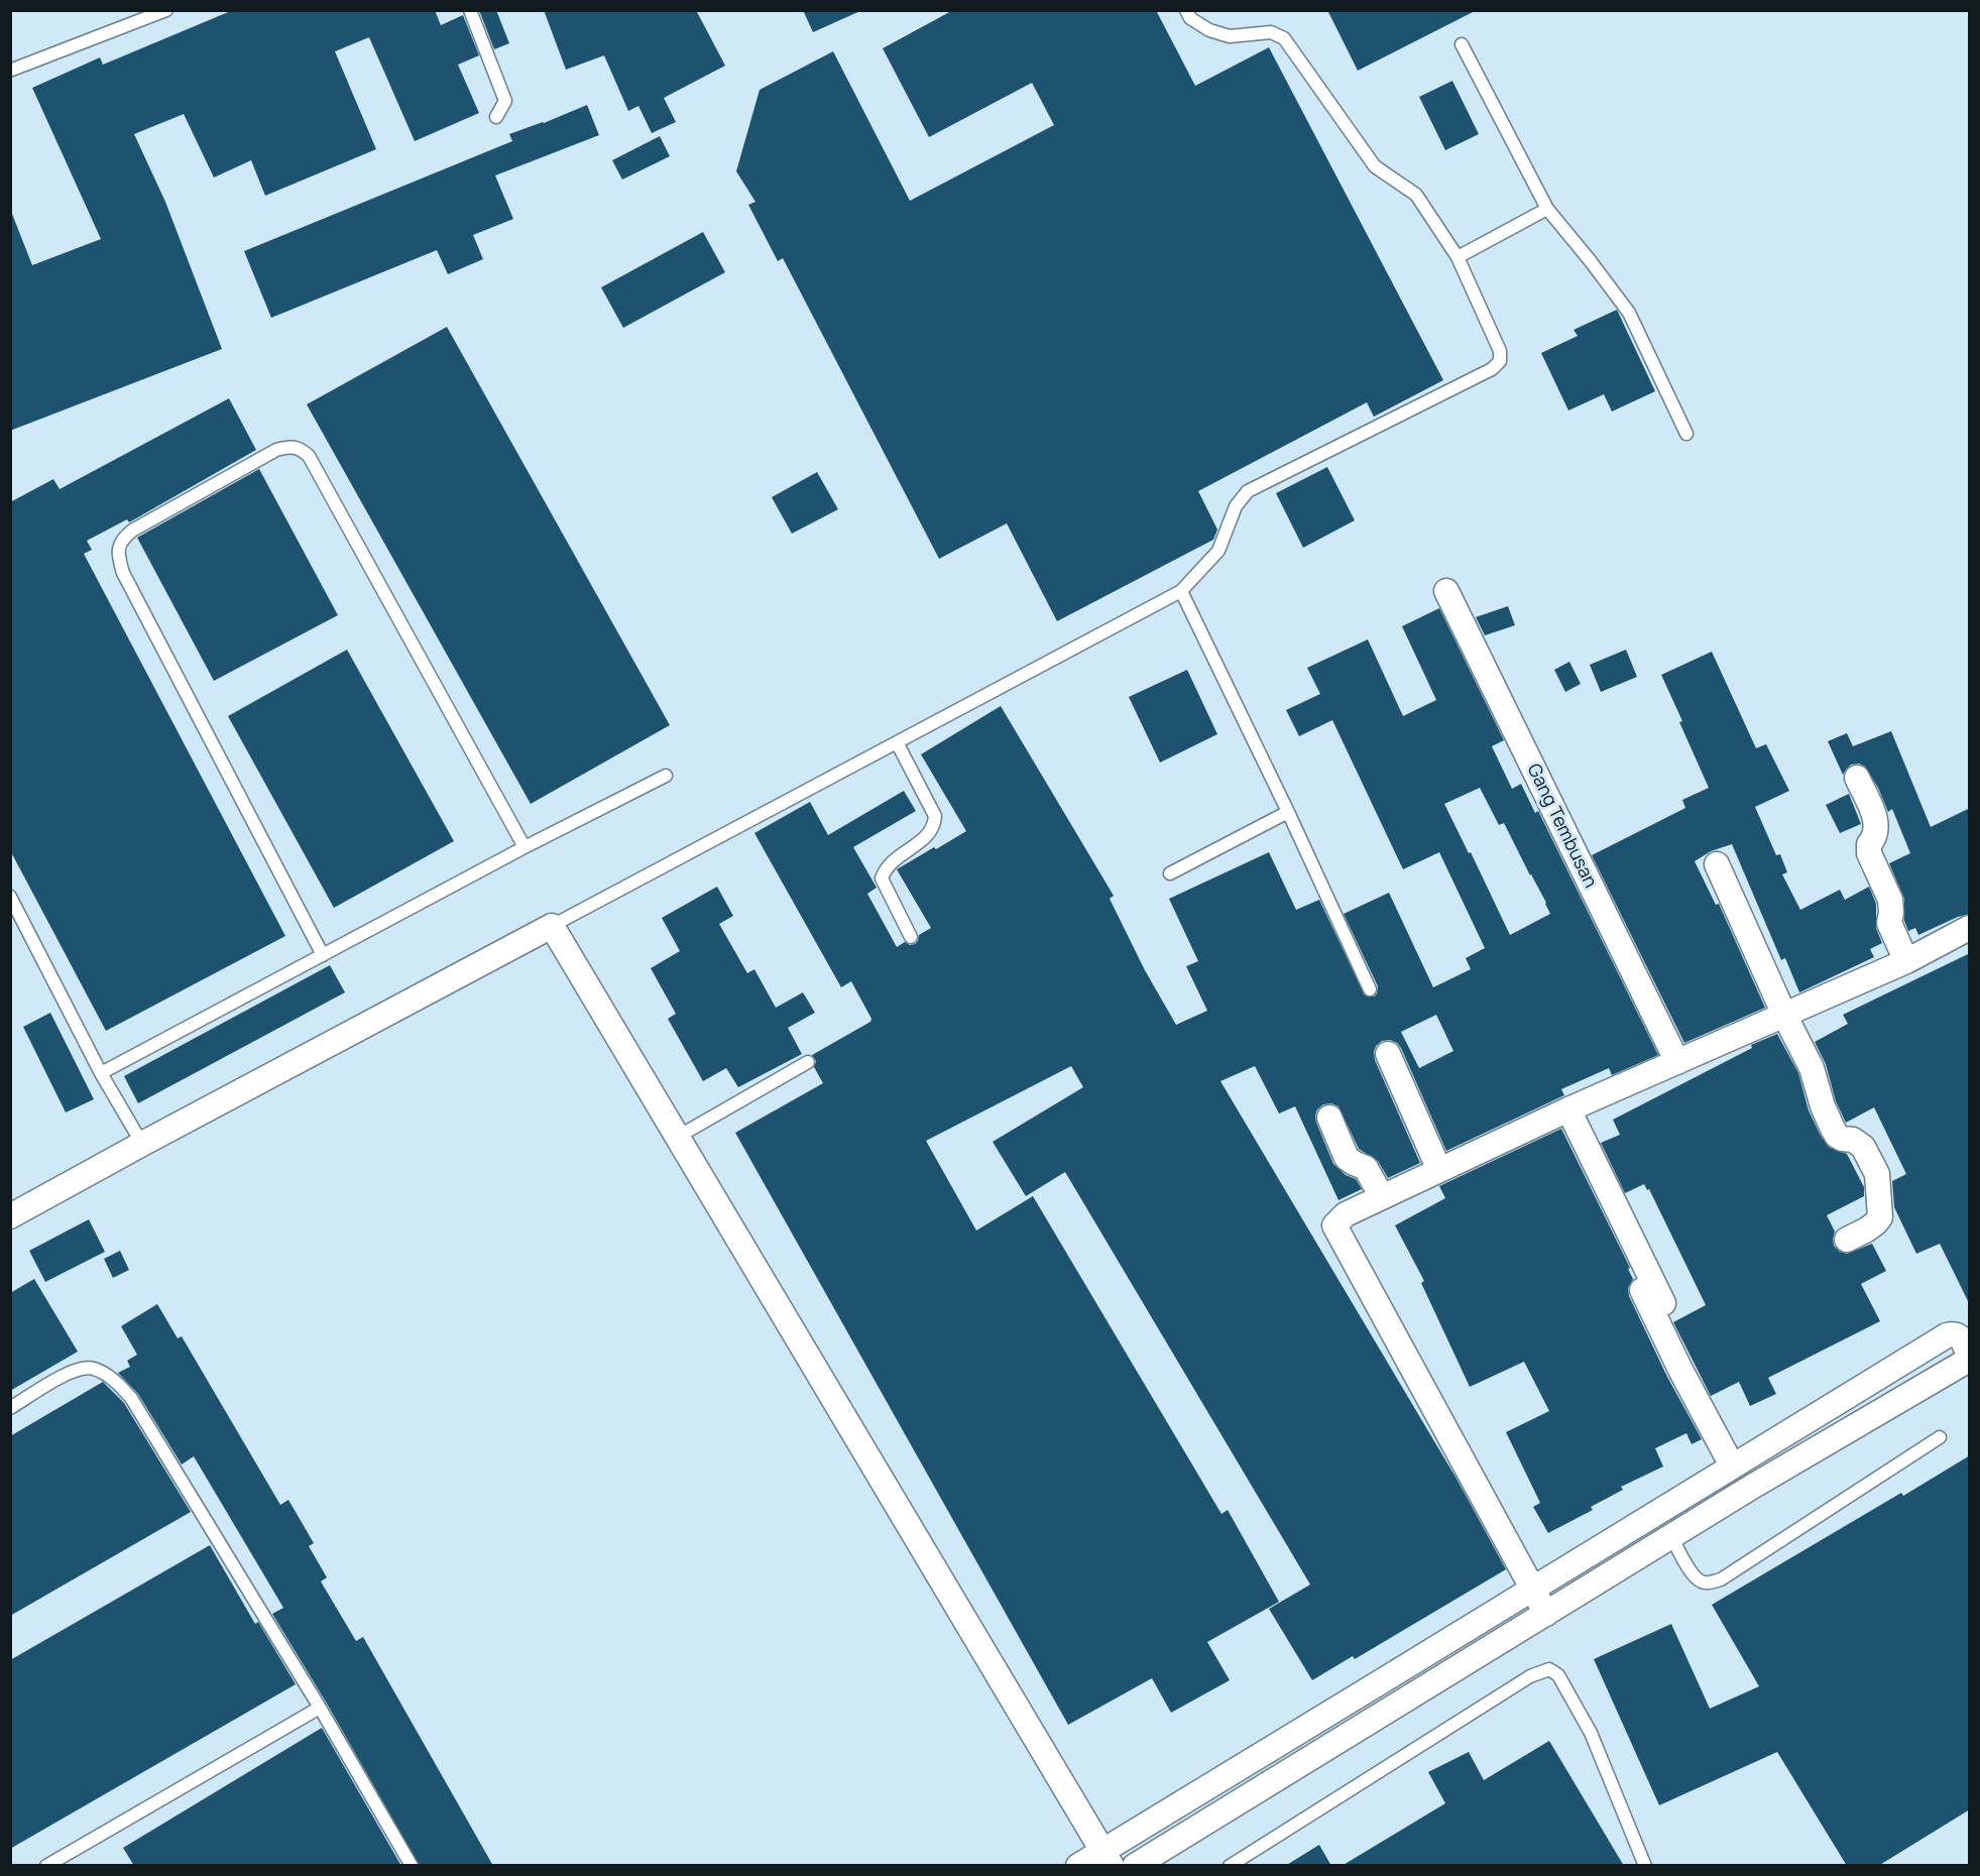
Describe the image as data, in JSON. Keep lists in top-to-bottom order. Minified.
{"streets":{"street":["Gang Tembusan"]}}
